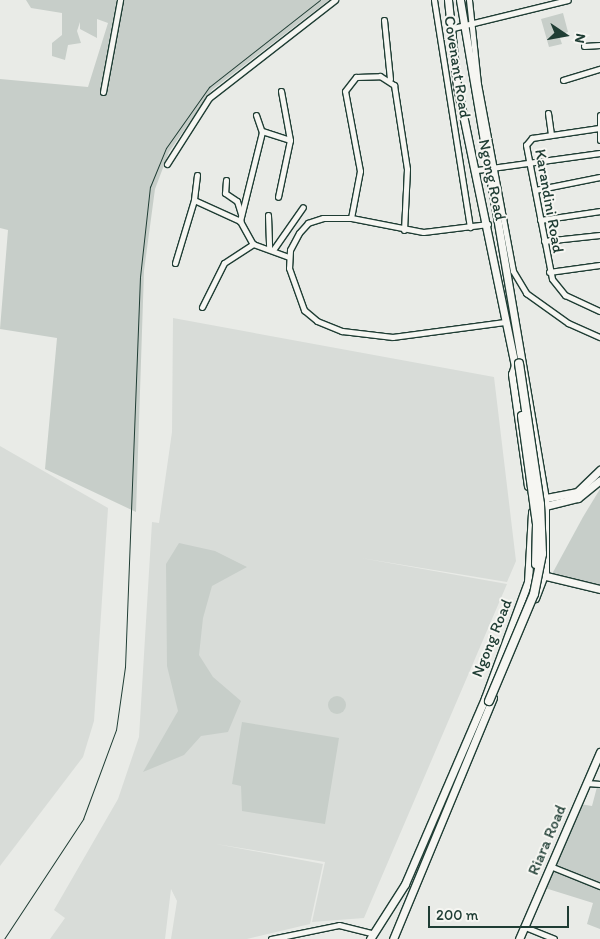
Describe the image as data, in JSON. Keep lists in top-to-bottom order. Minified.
{"streets":{"main road":["Ngong Road","Riara Road"],"street":["Covenant Road","Karandini Road"]},"scale_bar":"200 m","north":"right"}
